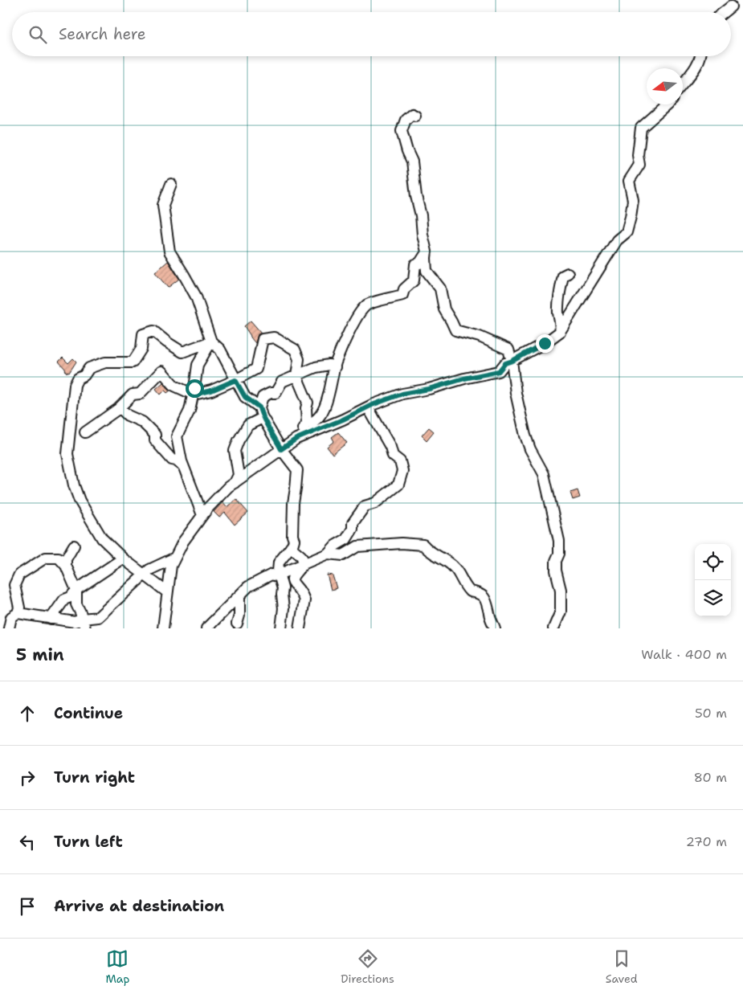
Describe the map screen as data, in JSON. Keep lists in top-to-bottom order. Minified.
{"north":"left","page":{"search":"Search here","heading":["5 min","Walk · 400 m"],"list":[["Continue","50 m"],["Turn right","80 m"],["Turn left","270 m"],"Arrive at destination"],"nav":["Map","Directions","Saved"]}}
